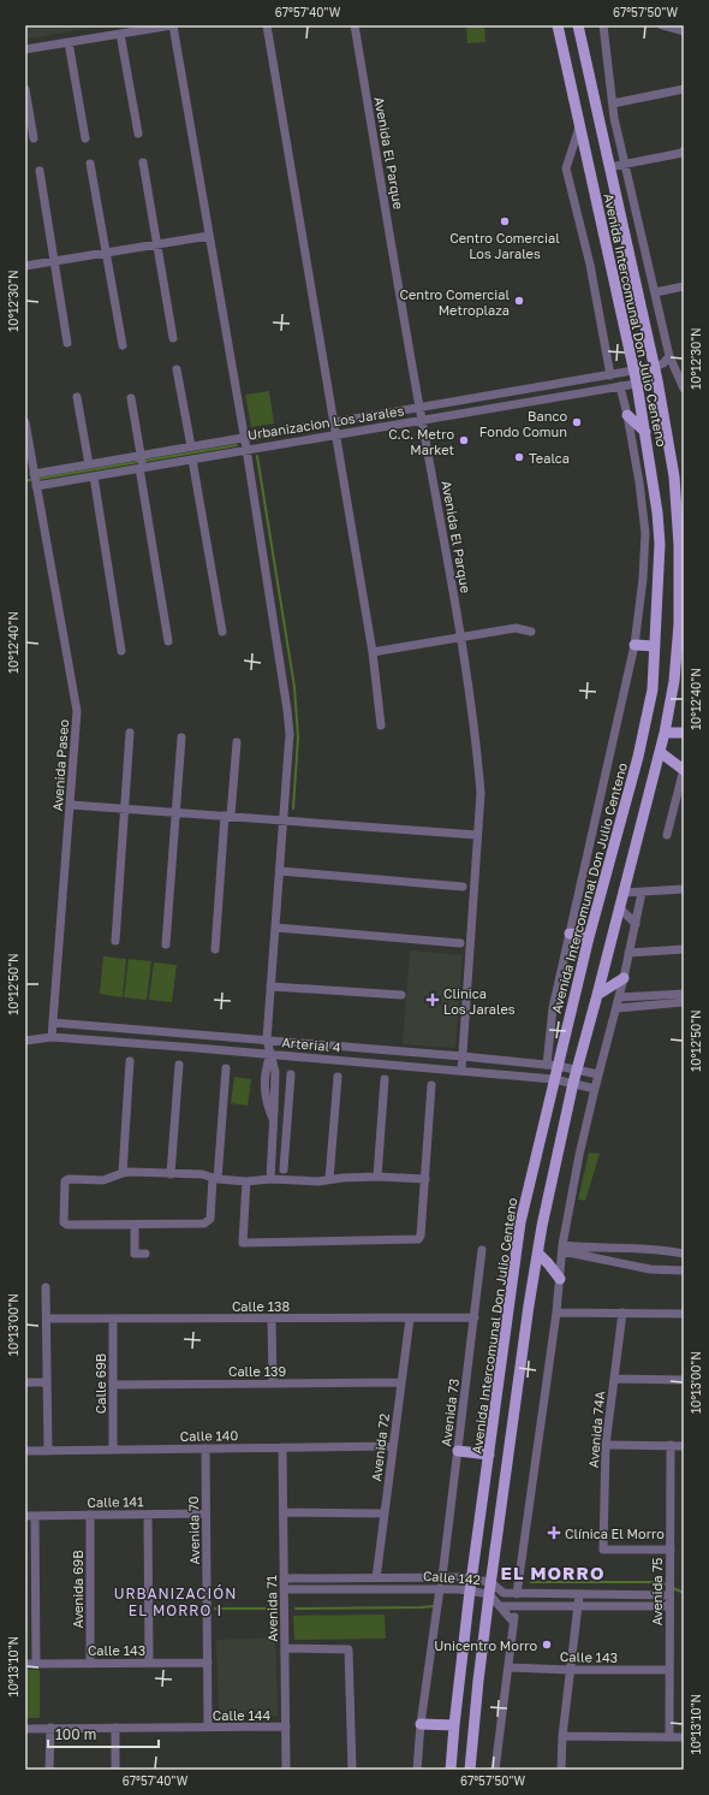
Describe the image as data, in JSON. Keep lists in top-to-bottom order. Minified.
{"streets":{"main road":["Avenida Intercomunal Don Julio Centeno"],"street":["Avenida El Parque","Urbanizacion Los Jarales","Avenida Paseo","Arterial 4","Calle 138","Calle 139","Calle 69B","Avenida 73","Avenida 74A","Calle 140","Avenida 72","Calle 141","Avenida 70","Calle 142","Avenida 69B","Avenida 75","Avenida 71","Calle 143","Calle 144"]},"crossings":[["Avenida El Parque","Urbanizacion Los Jarales"],["Avenida El Parque","Arterial 4"],["Avenida Intercomunal Don Julio Centeno","Urbanizacion Los Jarales"],["Avenida Intercomunal Don Julio Centeno","Arterial 4"],["Avenida Intercomunal Don Julio Centeno","Calle 142"],["Urbanizacion Los Jarales","Avenida Paseo"],["Avenida Paseo","Arterial 4"],["Calle 138","Calle 69B"],["Calle 138","Avenida 73"],["Calle 138","Avenida 72"],["Calle 139","Calle 69B"],["Calle 139","Avenida 72"],["Calle 69B","Calle 140"],["Avenida 73","Calle 142"],["Avenida 74A","Avenida 75"],["Calle 140","Avenida 72"],["Calle 140","Avenida 70"],["Calle 140","Avenida 71"],["Avenida 72","Calle 142"],["Calle 141","Avenida 70"],["Calle 141","Avenida 69B"],["Avenida 70","Calle 143"],["Avenida 70","Calle 144"],["Calle 142","Avenida 75"],["Calle 142","Avenida 71"],["Avenida 69B","Calle 143"],["Avenida 75","Calle 143"],["Avenida 71","Calle 144"]],"districts":["EL MORRO","URBANIZACIÓN EL MORRO I"],"places":{"other":["Centro Comercial Los Jarales","Centro Comercial Metroplaza","Banco Fondo Comun","C.C. Metro Market","Tealca","Unicentro Morro"],"health":["Clinica Los Jarales","Clínica El Morro"]},"scale_bar":"100 m","coordinates":["67°57'40\"W","67°57'50\"W","10°12'30\"N","10°12'40\"N","10°12'50\"N","10°13'00\"N","10°13'10\"N"]}
